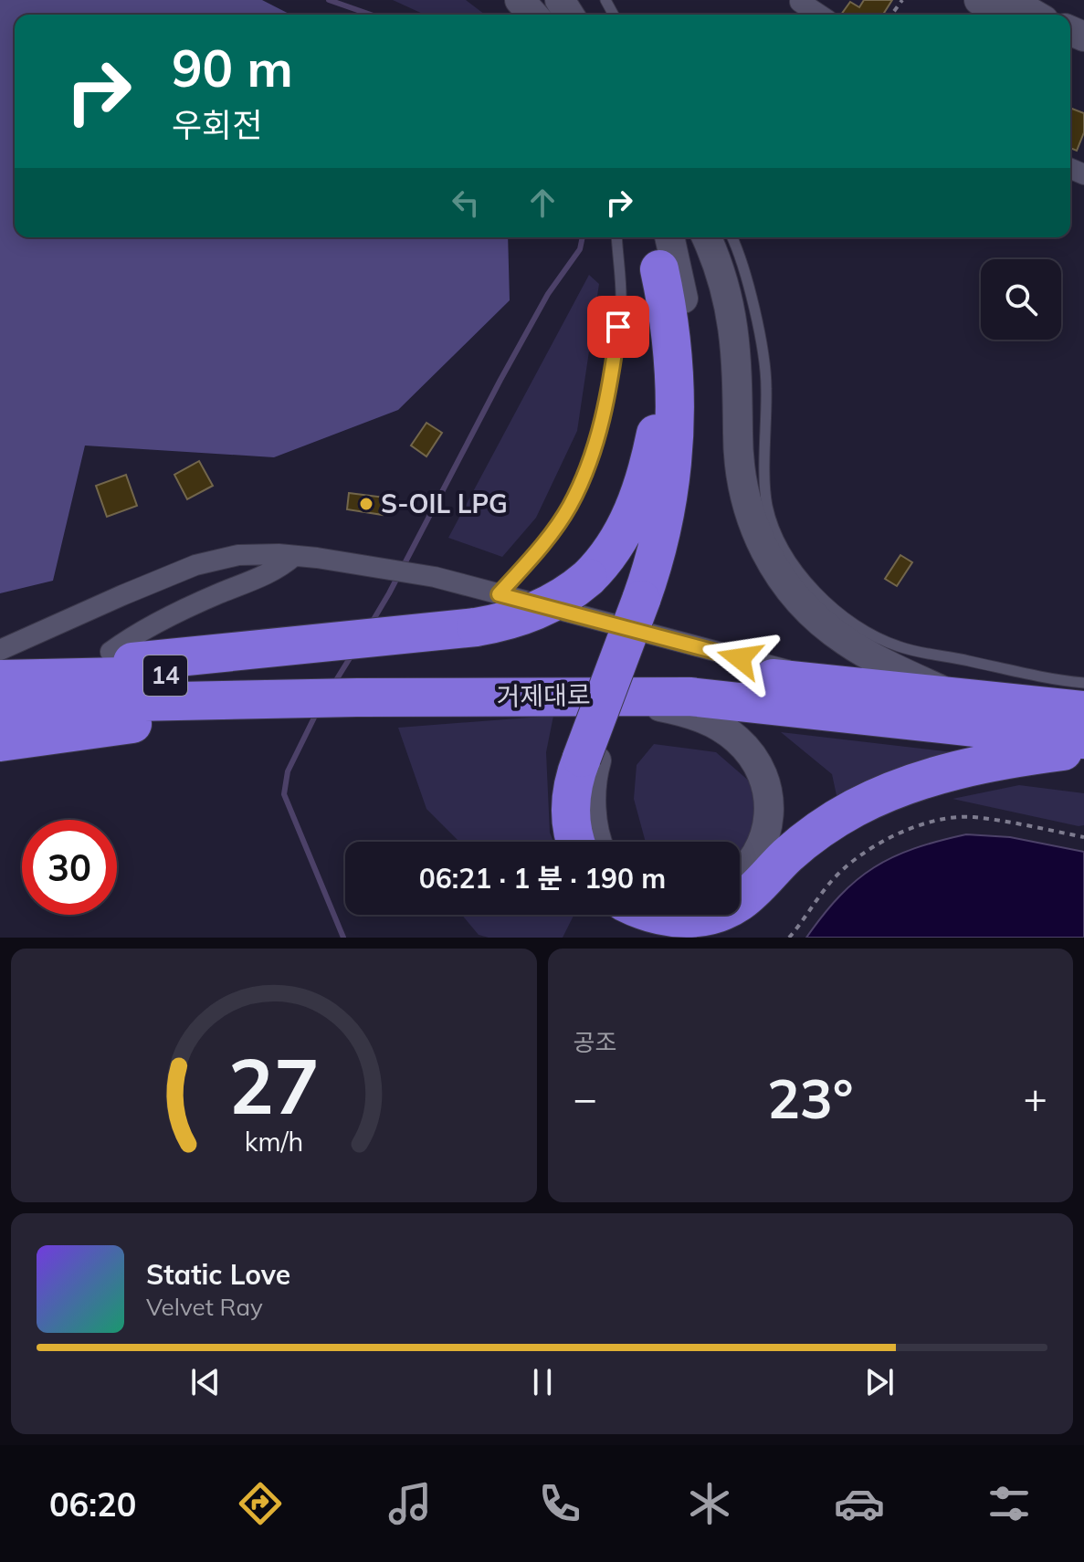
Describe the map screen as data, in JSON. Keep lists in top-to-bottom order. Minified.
{"streets":{"highway":["14","거제대로"]},"places":["S-OIL LPG"],"page":{"turn":["90 m","우회전"],"limit":"30","trip":"06:21 · 1 분 · 190 m","tile":"공조","heat":["−","23°","+"],"song":["Static Love","Velvet Ray"],"tabs":"06:20","gauge":["27","km/h"]}}
